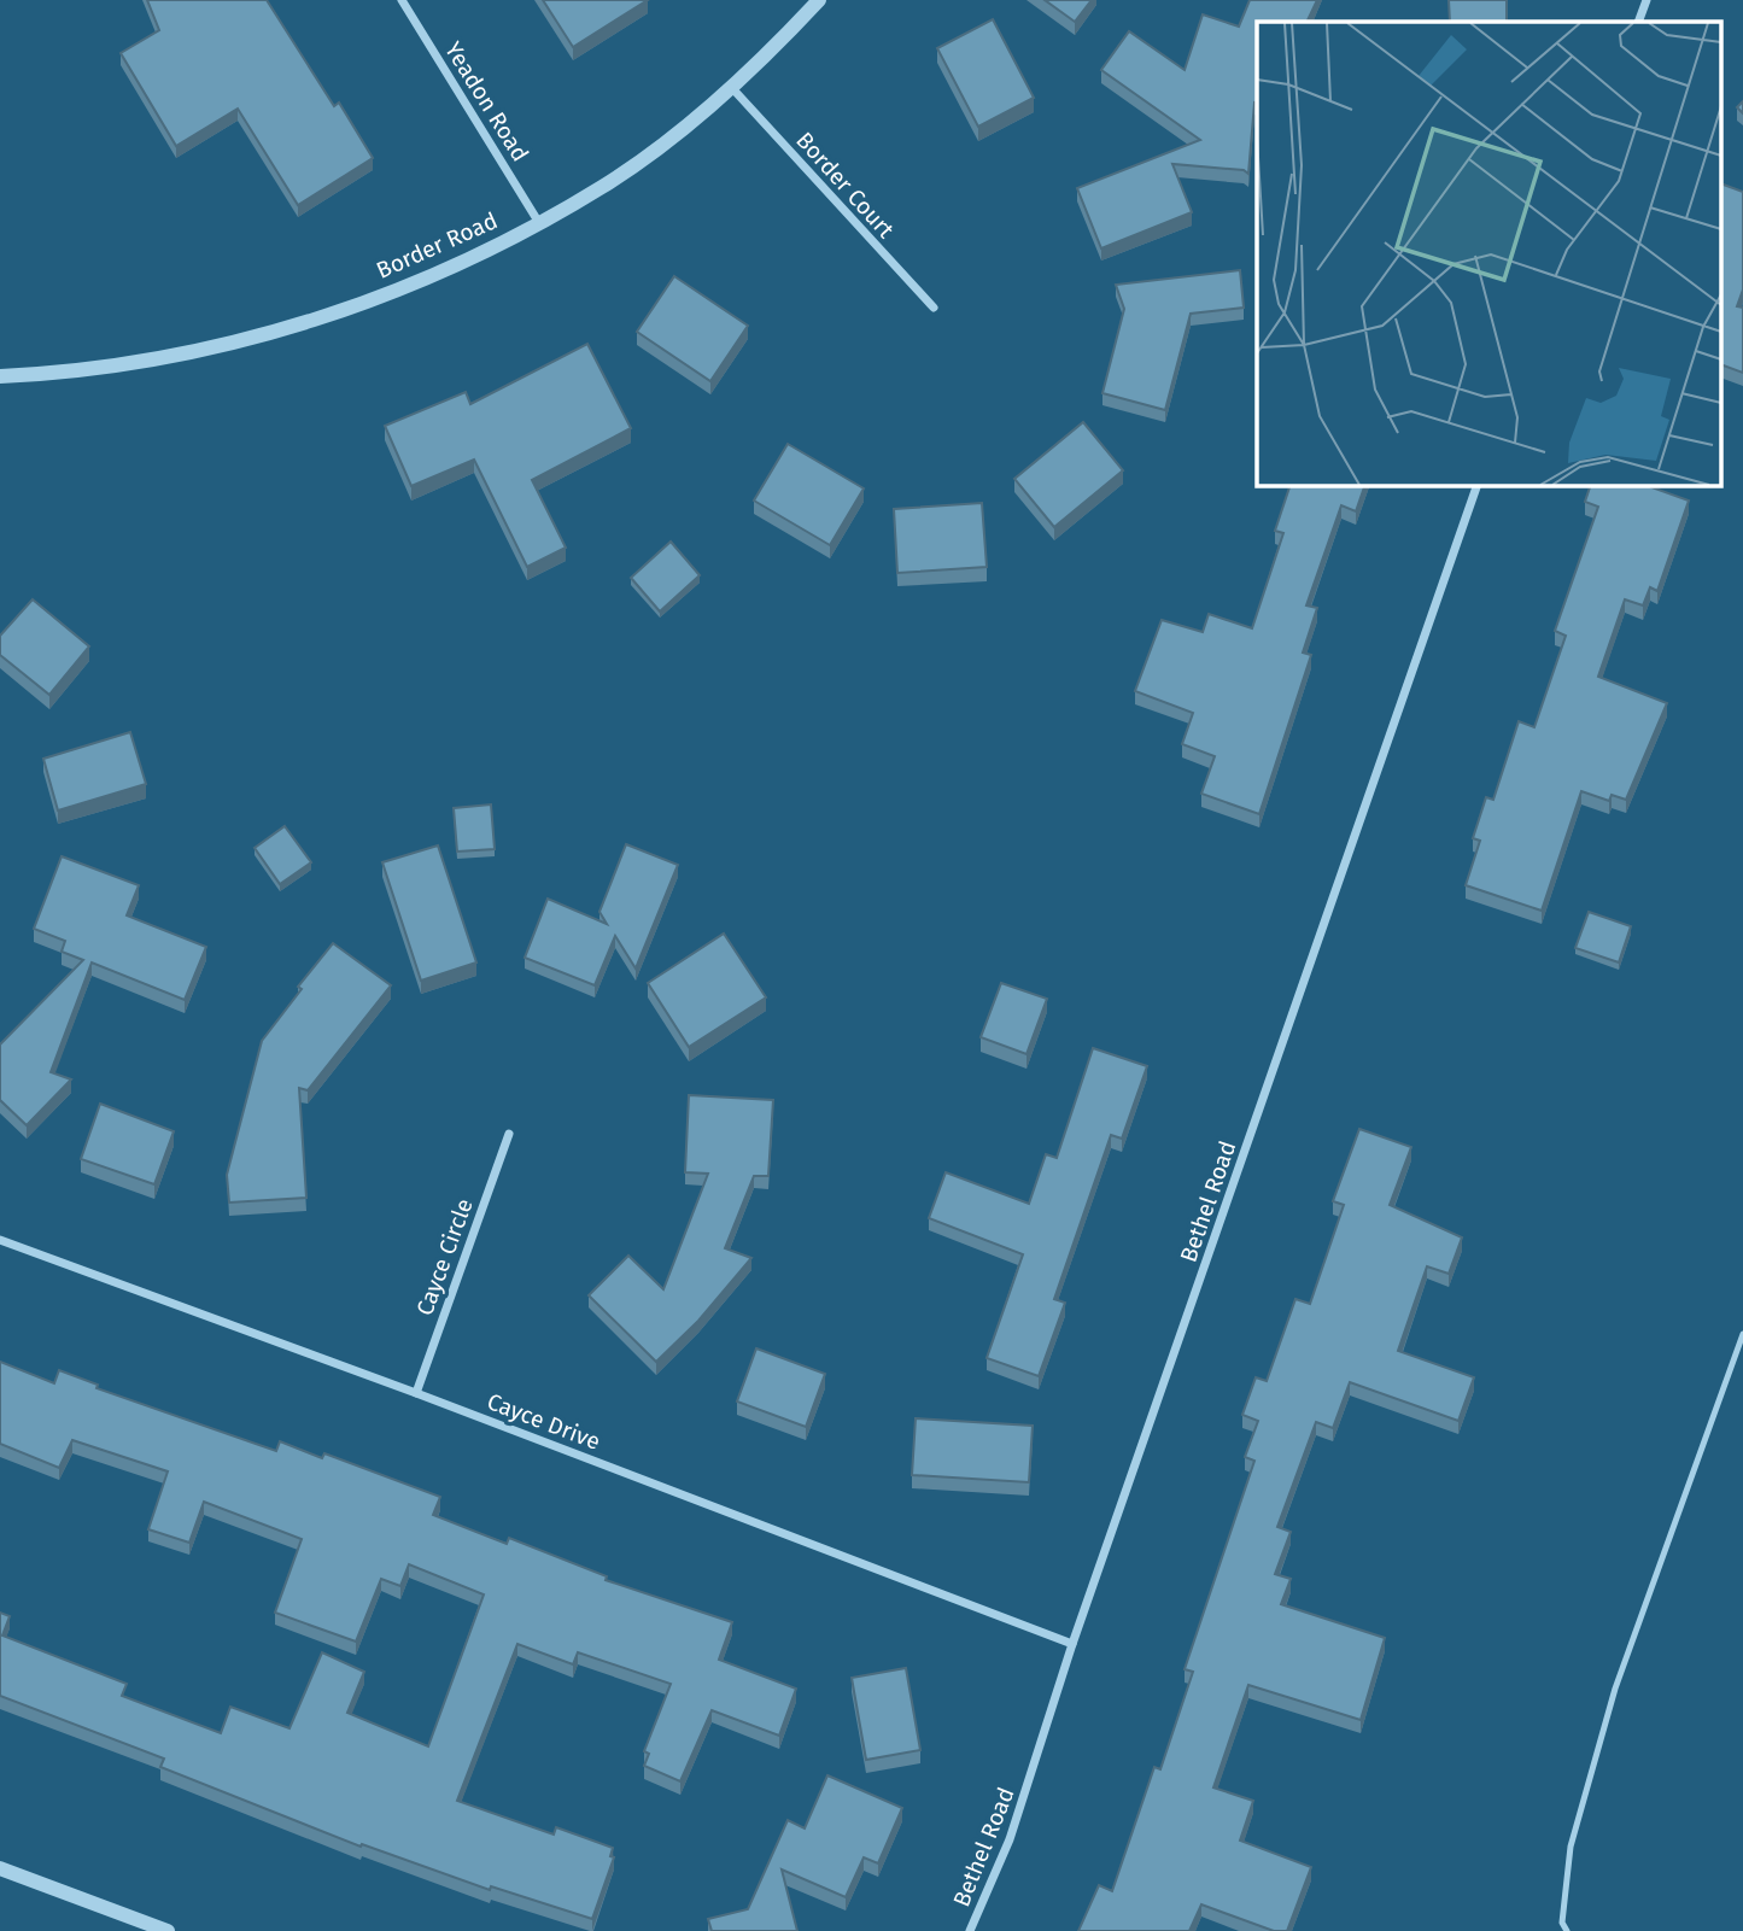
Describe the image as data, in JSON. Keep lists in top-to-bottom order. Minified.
{"streets":{"street":["Yeadon Road","Border Court","Border Road","Bethel Road","Cayce Circle","Cayce Drive"]},"crossings":[["Yeadon Road","Border Road"],["Border Court","Border Road"],["Bethel Road","Cayce Drive"],["Cayce Circle","Cayce Drive"]]}
